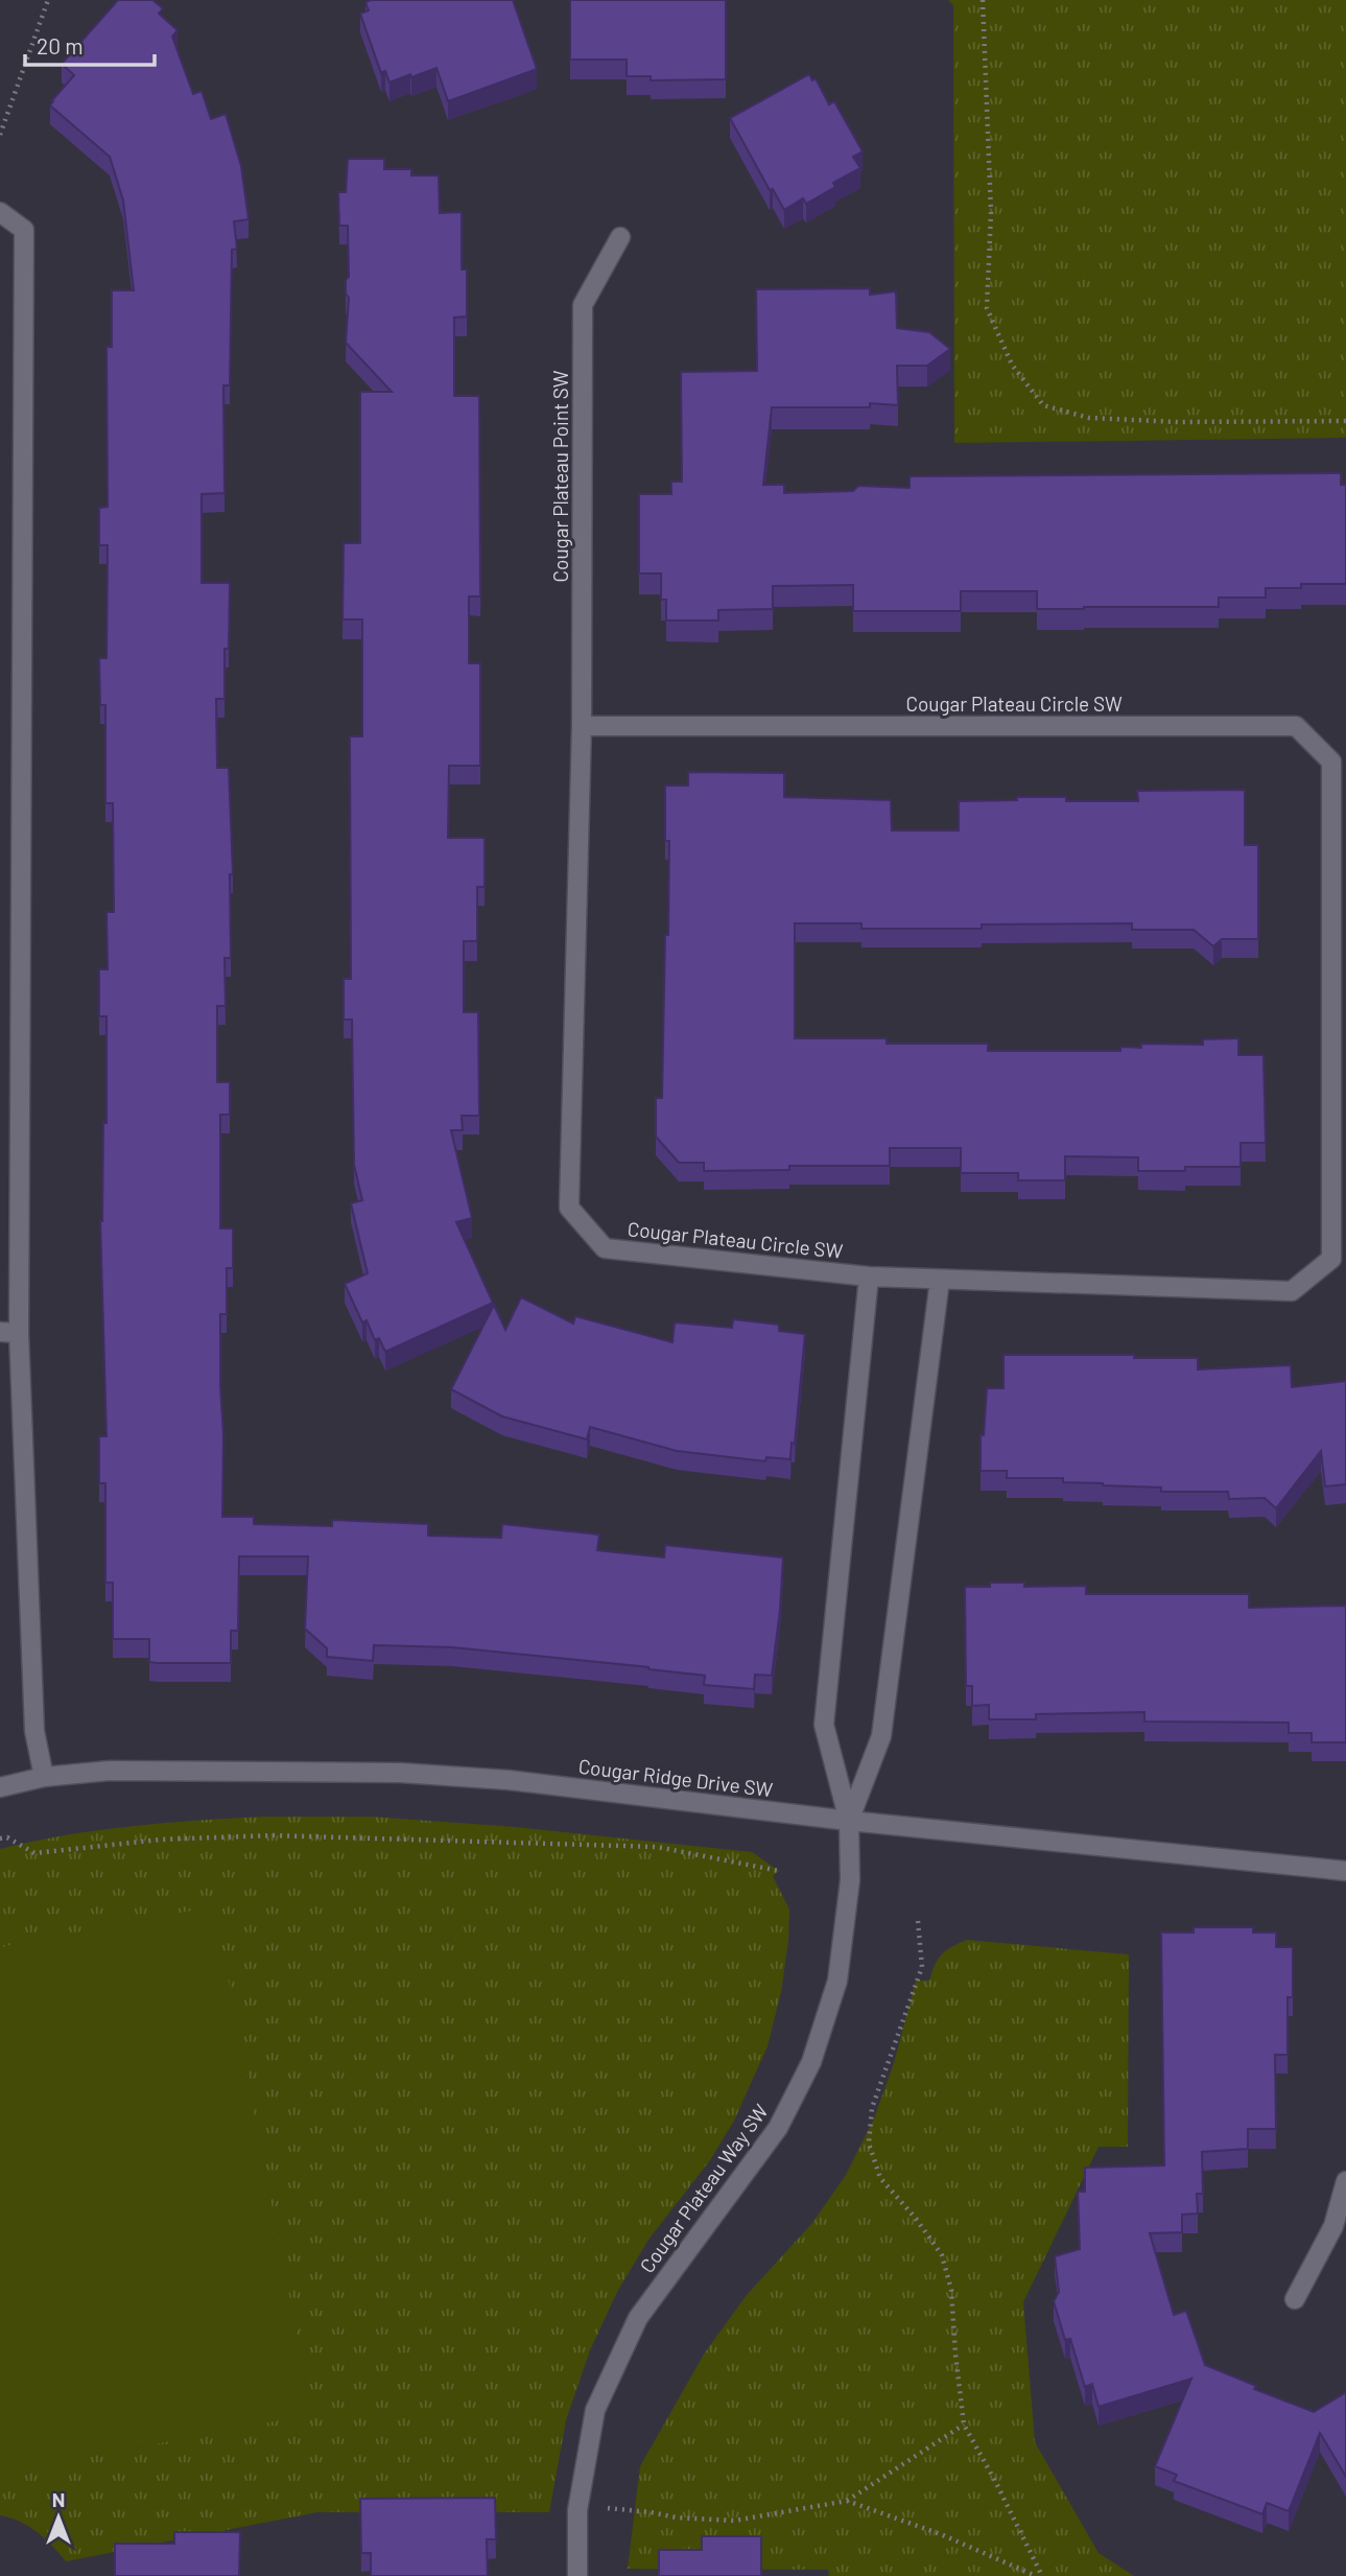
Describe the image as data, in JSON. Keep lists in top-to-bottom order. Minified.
{"streets":{"street":["Cougar Plateau Point SW","Cougar Plateau Circle SW","Cougar Ridge Drive SW","Cougar Plateau Way SW"]},"crossings":[["Cougar Plateau Point SW","Cougar Plateau Circle SW"],["Cougar Ridge Drive SW","Cougar Plateau Way SW"]],"scale_bar":"20 m","north":"top"}
